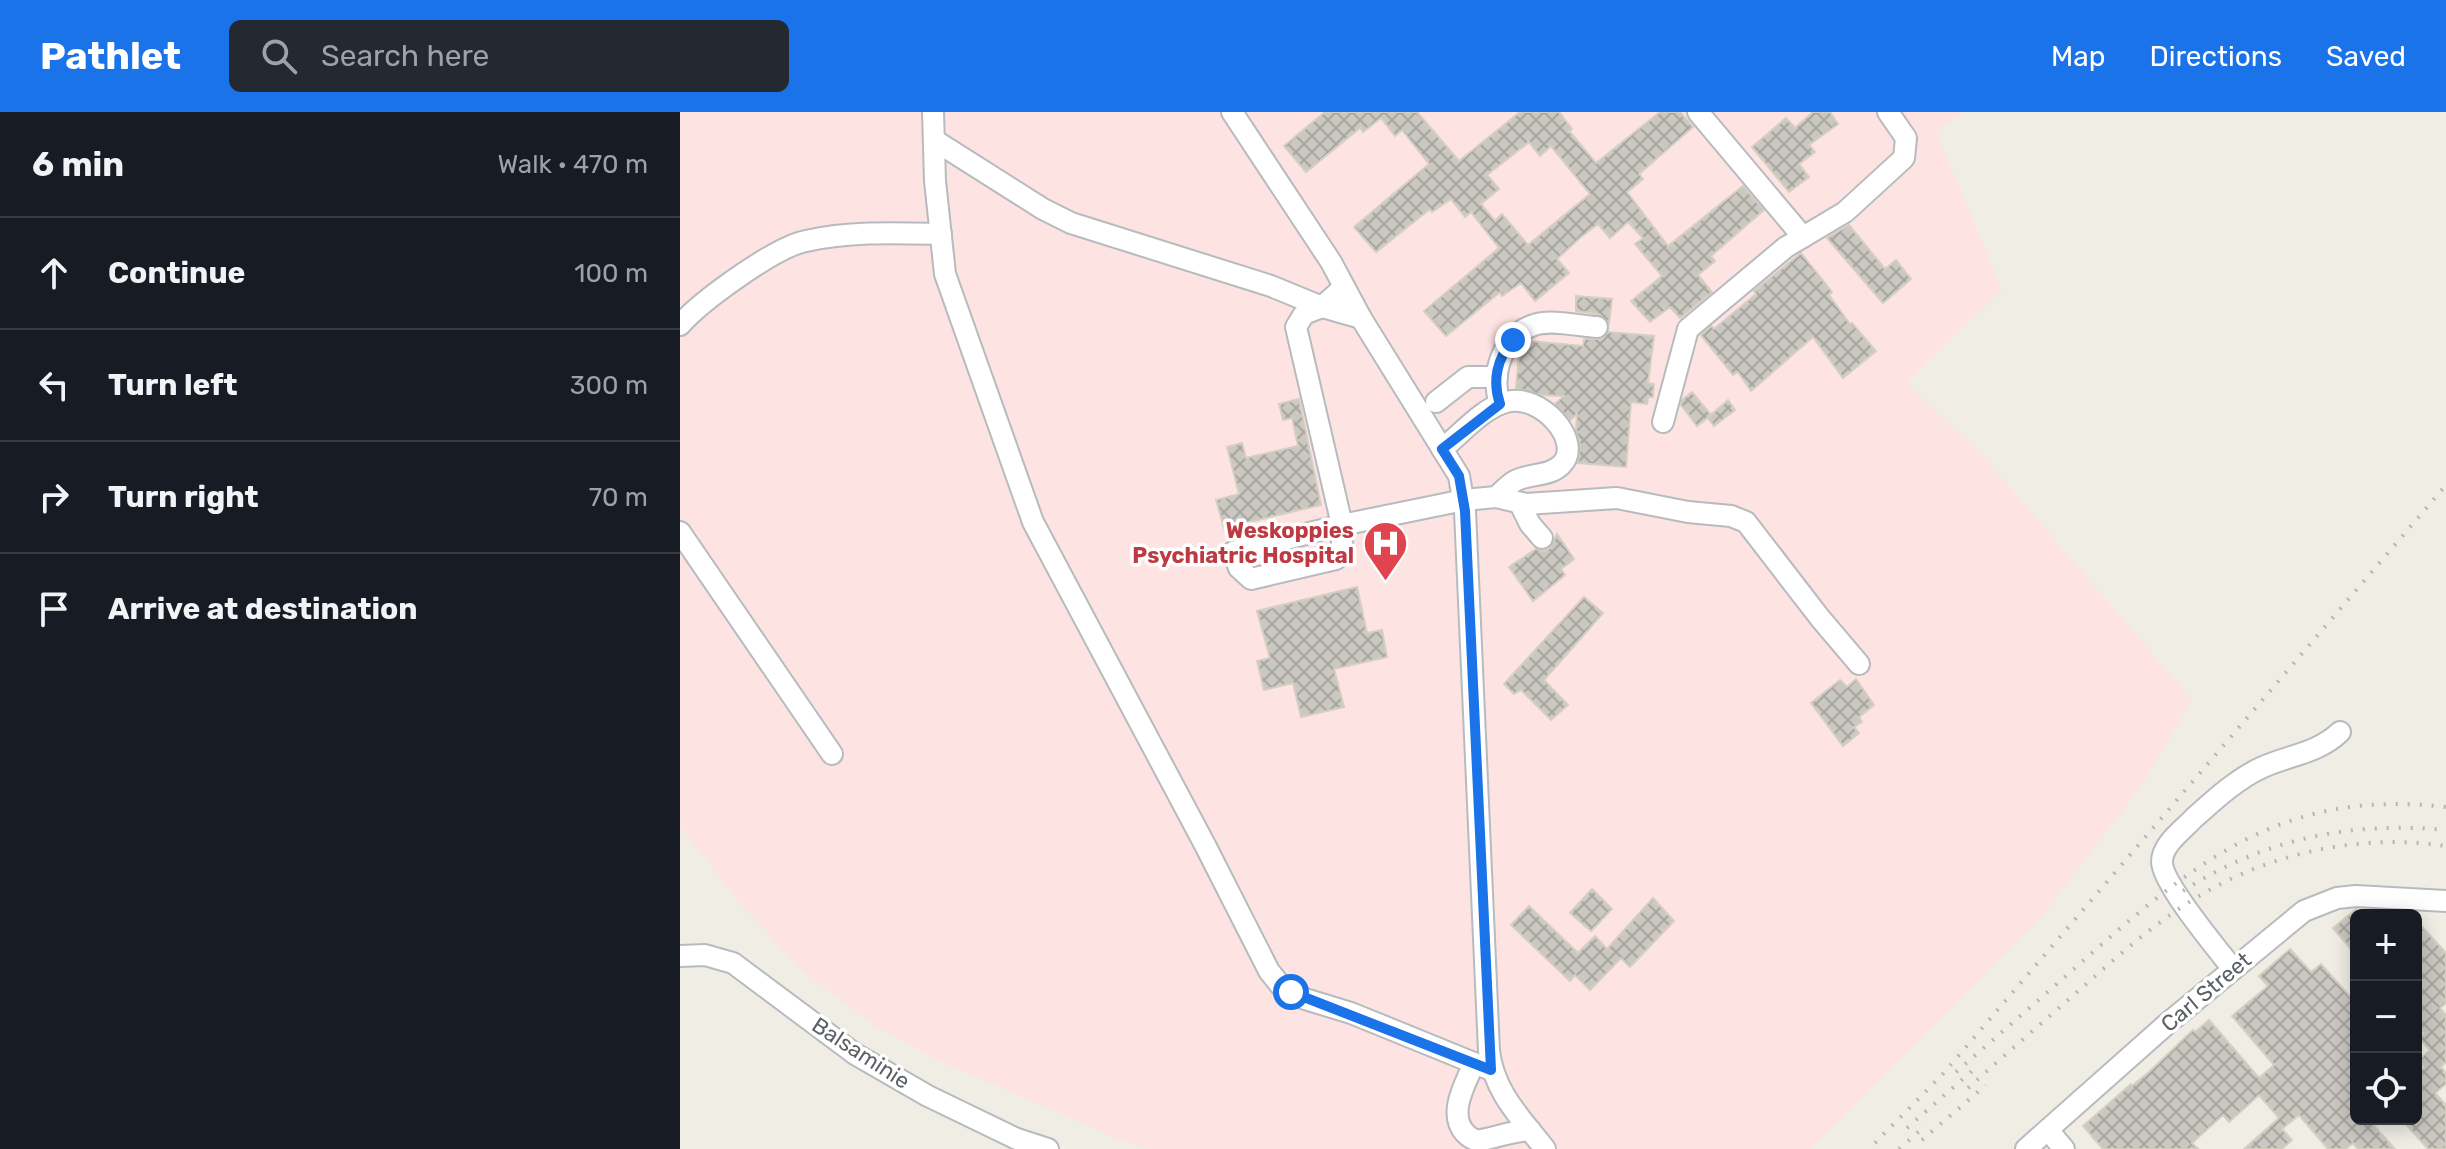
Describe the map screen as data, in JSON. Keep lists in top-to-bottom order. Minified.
{"streets":{"street":["Carl Street","Balsaminie"]},"places":{"hospital":["Weskoppies Psychiatric Hospital"]},"page":{"header":"Pathlet","search":"Search here","nav":["Map","Directions","Saved"],"heading":["6 min","Walk · 470 m"],"list":[["Continue","100 m"],["Turn left","300 m"],["Turn right","70 m"],"Arrive at destination"],"map_buttons":["+","−"]}}
